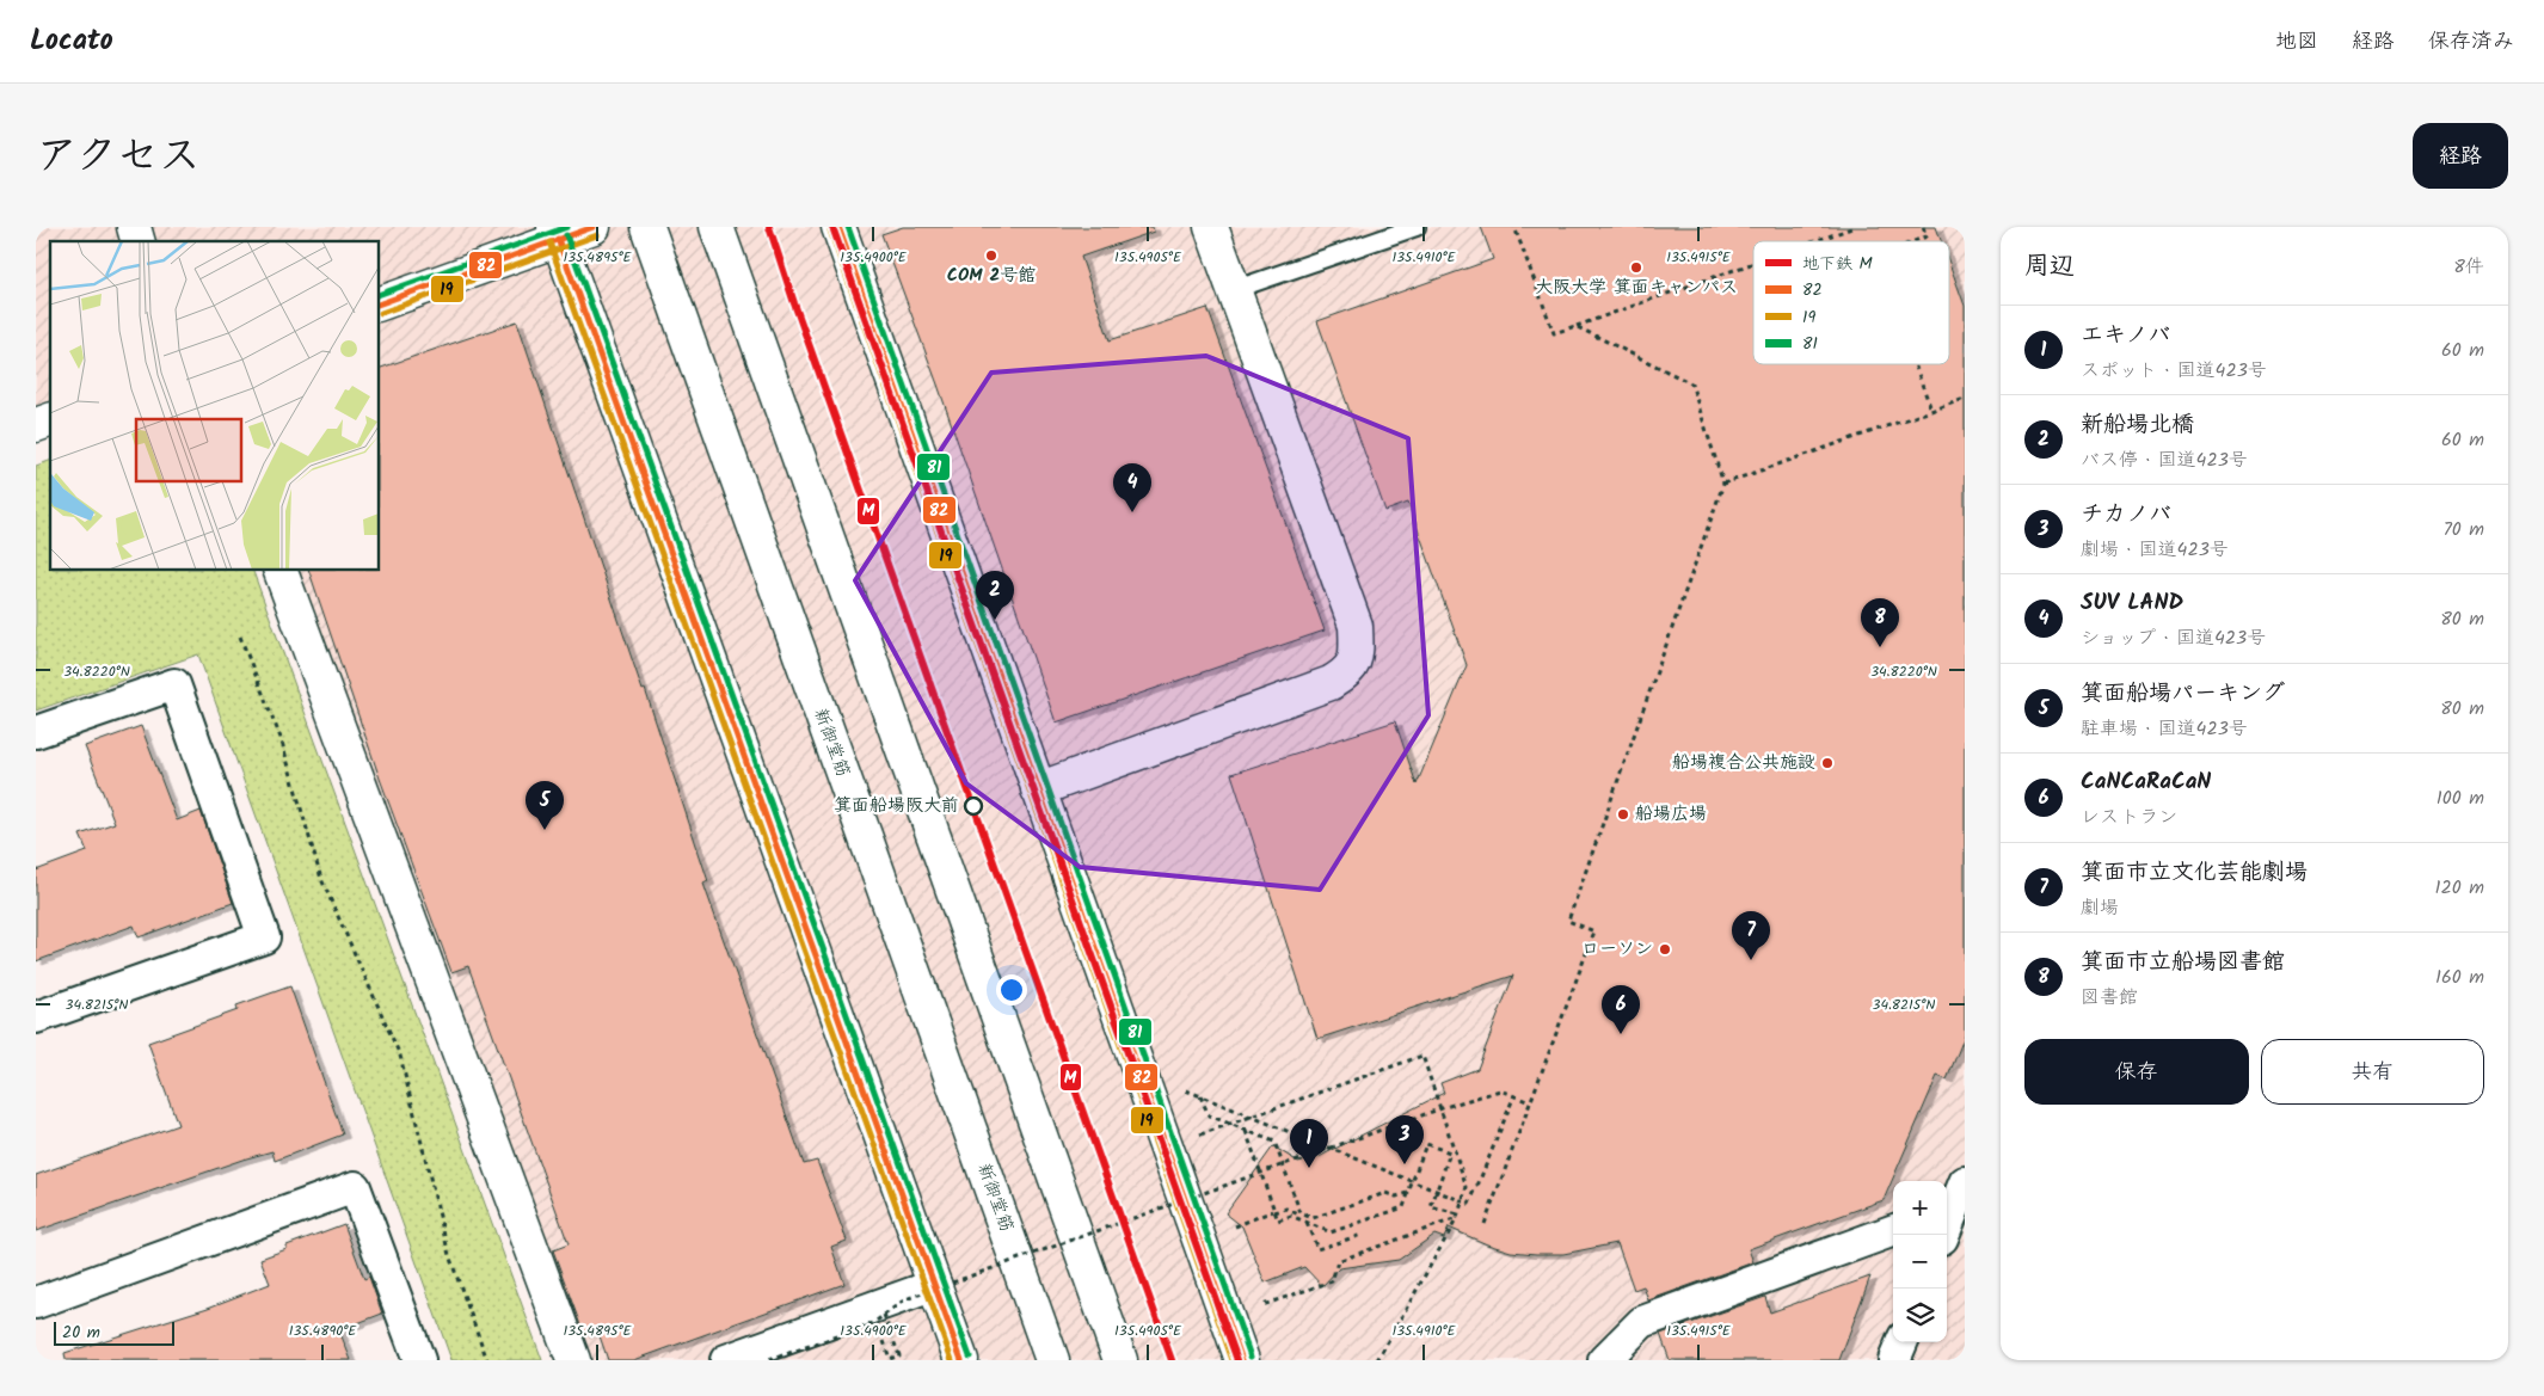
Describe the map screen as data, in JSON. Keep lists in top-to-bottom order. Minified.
{"streets":{"main road":["新御堂筋"]},"places":["COM 2号館","大阪大学 箕面キャンパス","船場複合公共施設","箕面船場阪大前","船場広場","ローソン"],"lines":["metro line M","transit line 82","transit line 81","transit line 19"],"legend":["地下鉄 M","82","19","81"],"scale_bar":"20 m","page":{"header":"Locato","nav":["地図","経路","保存済み"],"title":"アクセス","buttons":["経路",["保存","共有"]],"heading":["周辺","8件"],"list":[{"mark":"1","name":"エキノバ","note":"スポット · 国道423号","value":"60 m"},{"mark":"2","name":"新船場北橋","note":"バス停 · 国道423号","value":"60 m"},{"mark":"3","name":"チカノバ","note":"劇場 · 国道423号","value":"70 m"},{"mark":"4","name":"SUV LAND","note":"ショップ · 国道423号","value":"80 m"},{"mark":"5","name":"箕面船場パーキング","note":"駐車場 · 国道423号","value":"80 m"},{"mark":"6","name":"CaNCaRaCaN","note":"レストラン","value":"100 m"},{"mark":"7","name":"箕面市立文化芸能劇場","note":"劇場","value":"120 m"},{"mark":"8","name":"箕面市立船場図書館","note":"図書館","value":"160 m"}],"pins":["4","2","8","5","7","6","3","1"],"map_buttons":["+","−"],"scale":"20 m"},"coordinates":["135.4895°E","135.4900°E","135.4905°E","135.4910°E","135.4915°E","34.8220°N","34.8215°N","135.4890°E"]}
